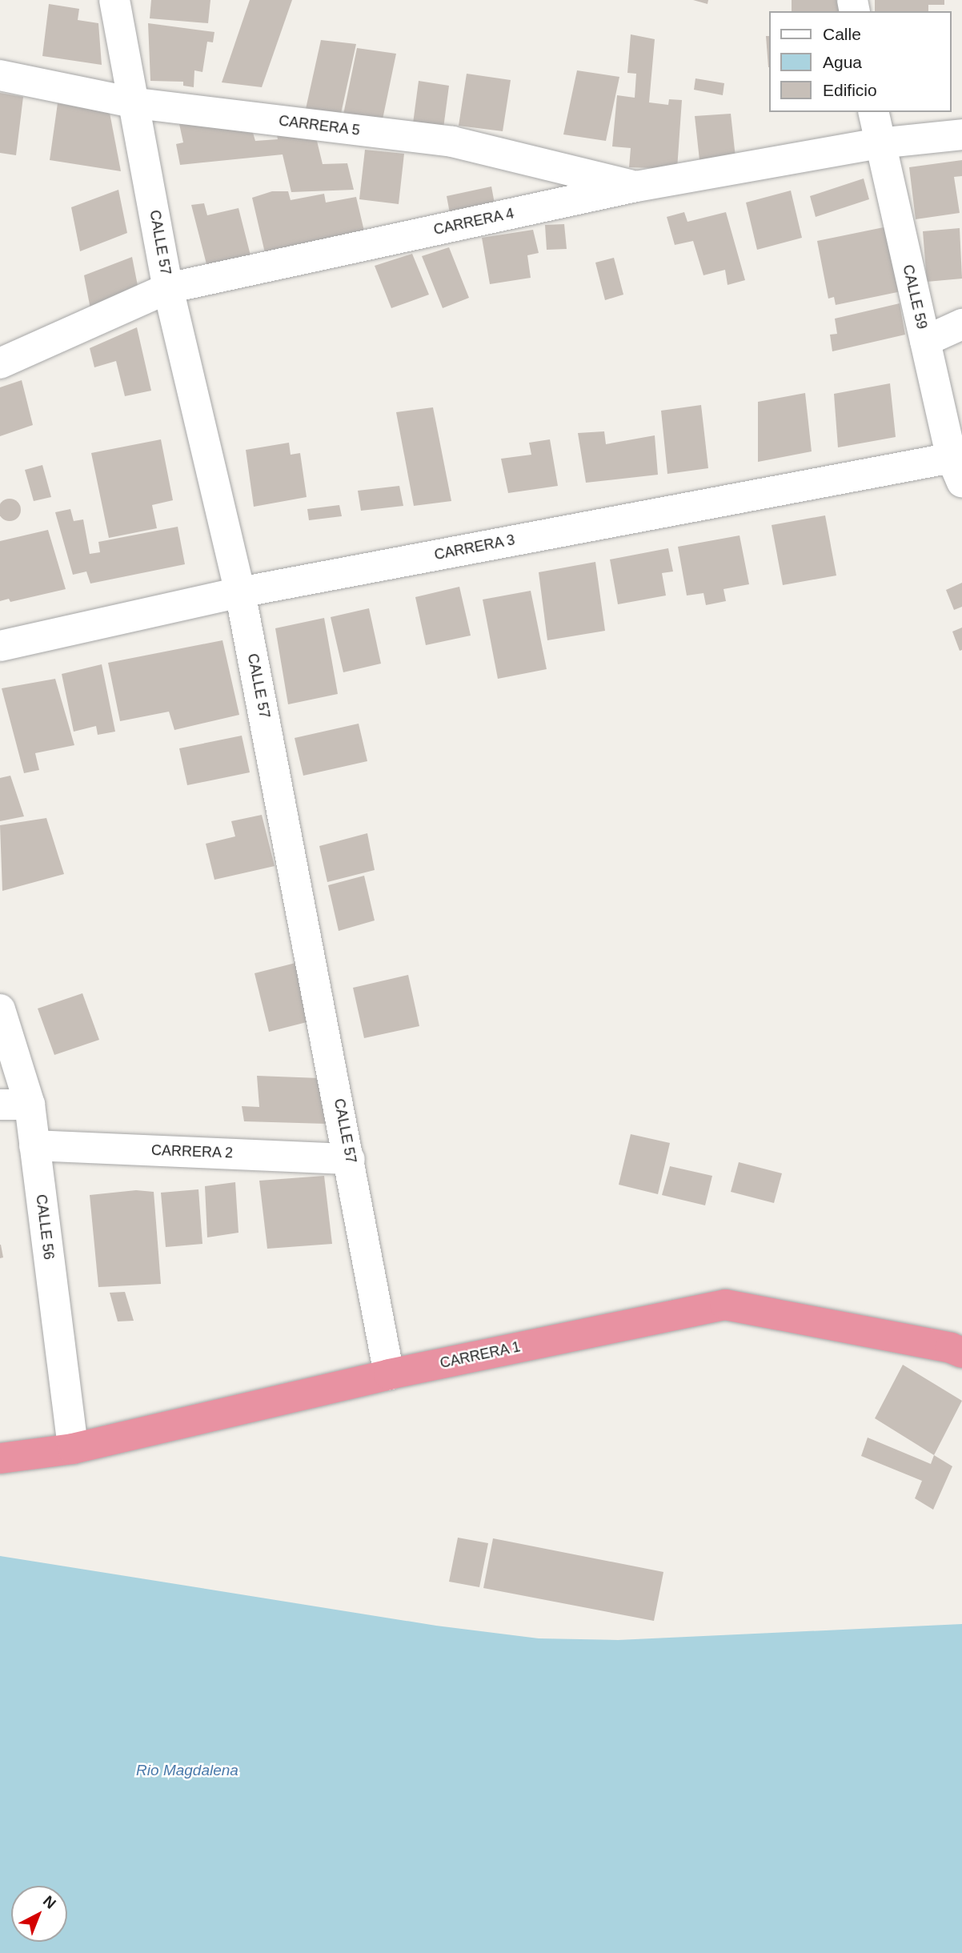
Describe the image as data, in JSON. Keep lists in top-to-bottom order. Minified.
{"streets":{"highway":["CARRERA 1"],"street":["CARRERA 5","CARRERA 4","CALLE 57","CALLE 59","CARRERA 3","CARRERA 2","CALLE 56"]},"crossings":[["CARRERA 5","CARRERA 4"],["CARRERA 5","CALLE 57"],["CARRERA 4","CALLE 57"],["CARRERA 4","CALLE 59"],["CALLE 57","CARRERA 3"],["CALLE 57","CARRERA 2"],["CALLE 57","CARRERA 1"],["CALLE 59","CARRERA 3"],["CARRERA 2","CALLE 56"],["CALLE 56","CARRERA 1"]],"water":["Rio Magdalena"],"legend":["Calle","Agua","Edificio"],"north":"top right"}
